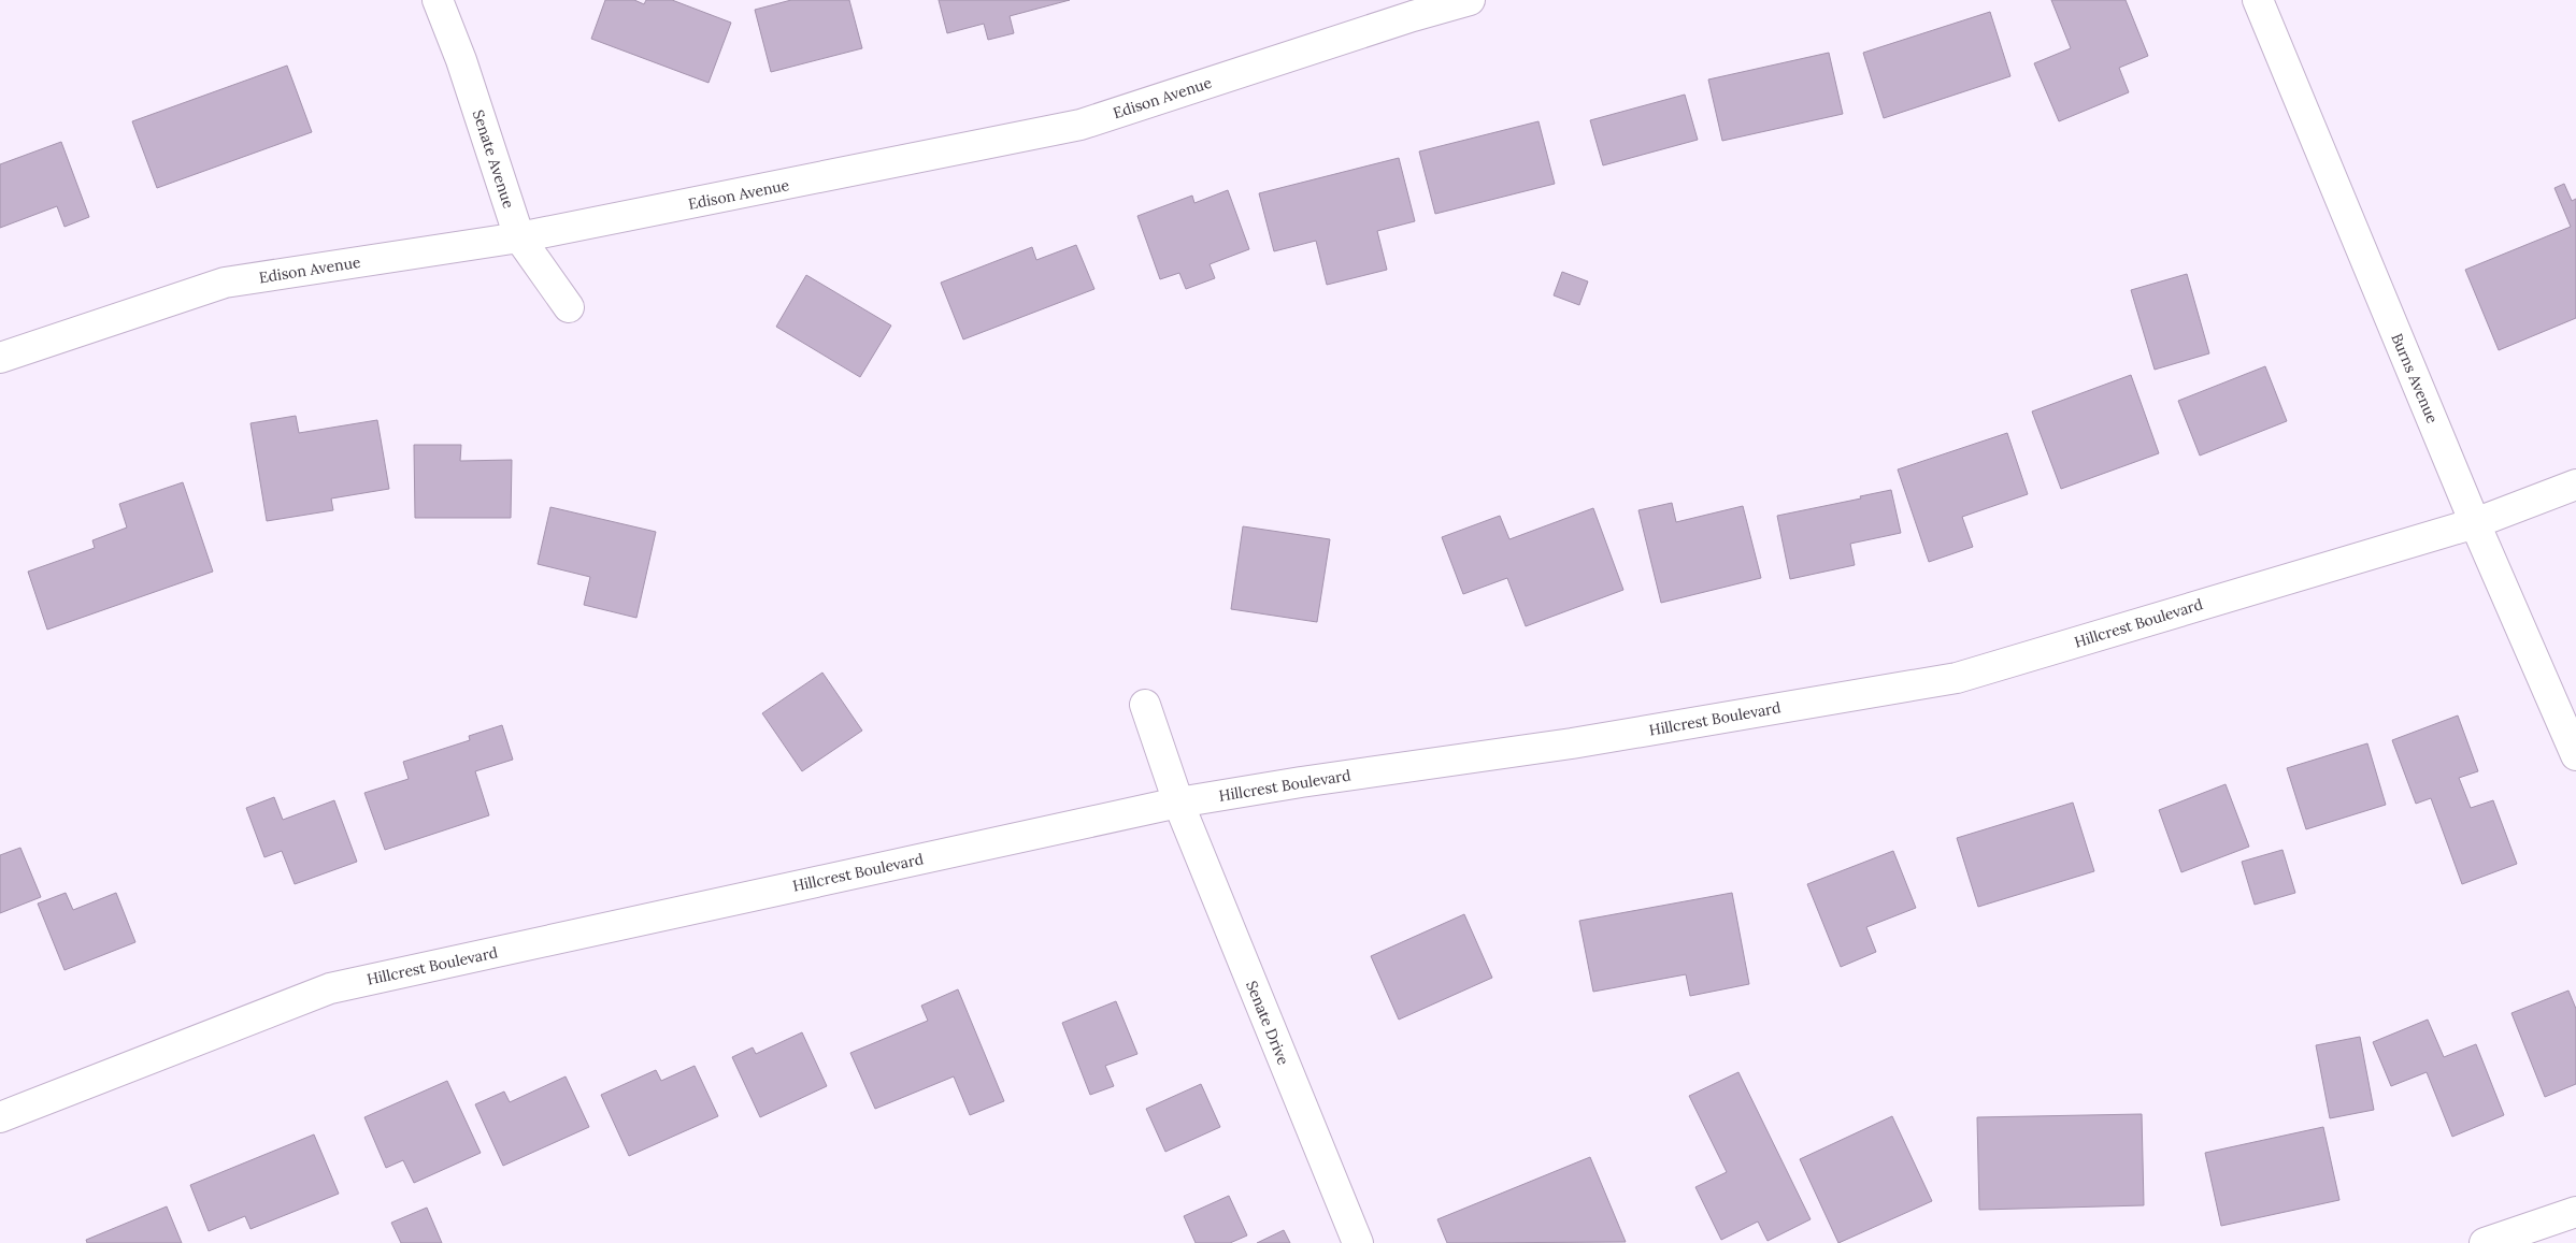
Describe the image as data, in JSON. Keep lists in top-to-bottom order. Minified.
{"streets":{"street":["Edison Avenue","Senate Avenue","Burns Avenue","Hillcrest Boulevard","Senate Drive"]},"crossings":[["Edison Avenue","Senate Avenue"],["Burns Avenue","Hillcrest Boulevard"],["Hillcrest Boulevard","Senate Drive"]]}
